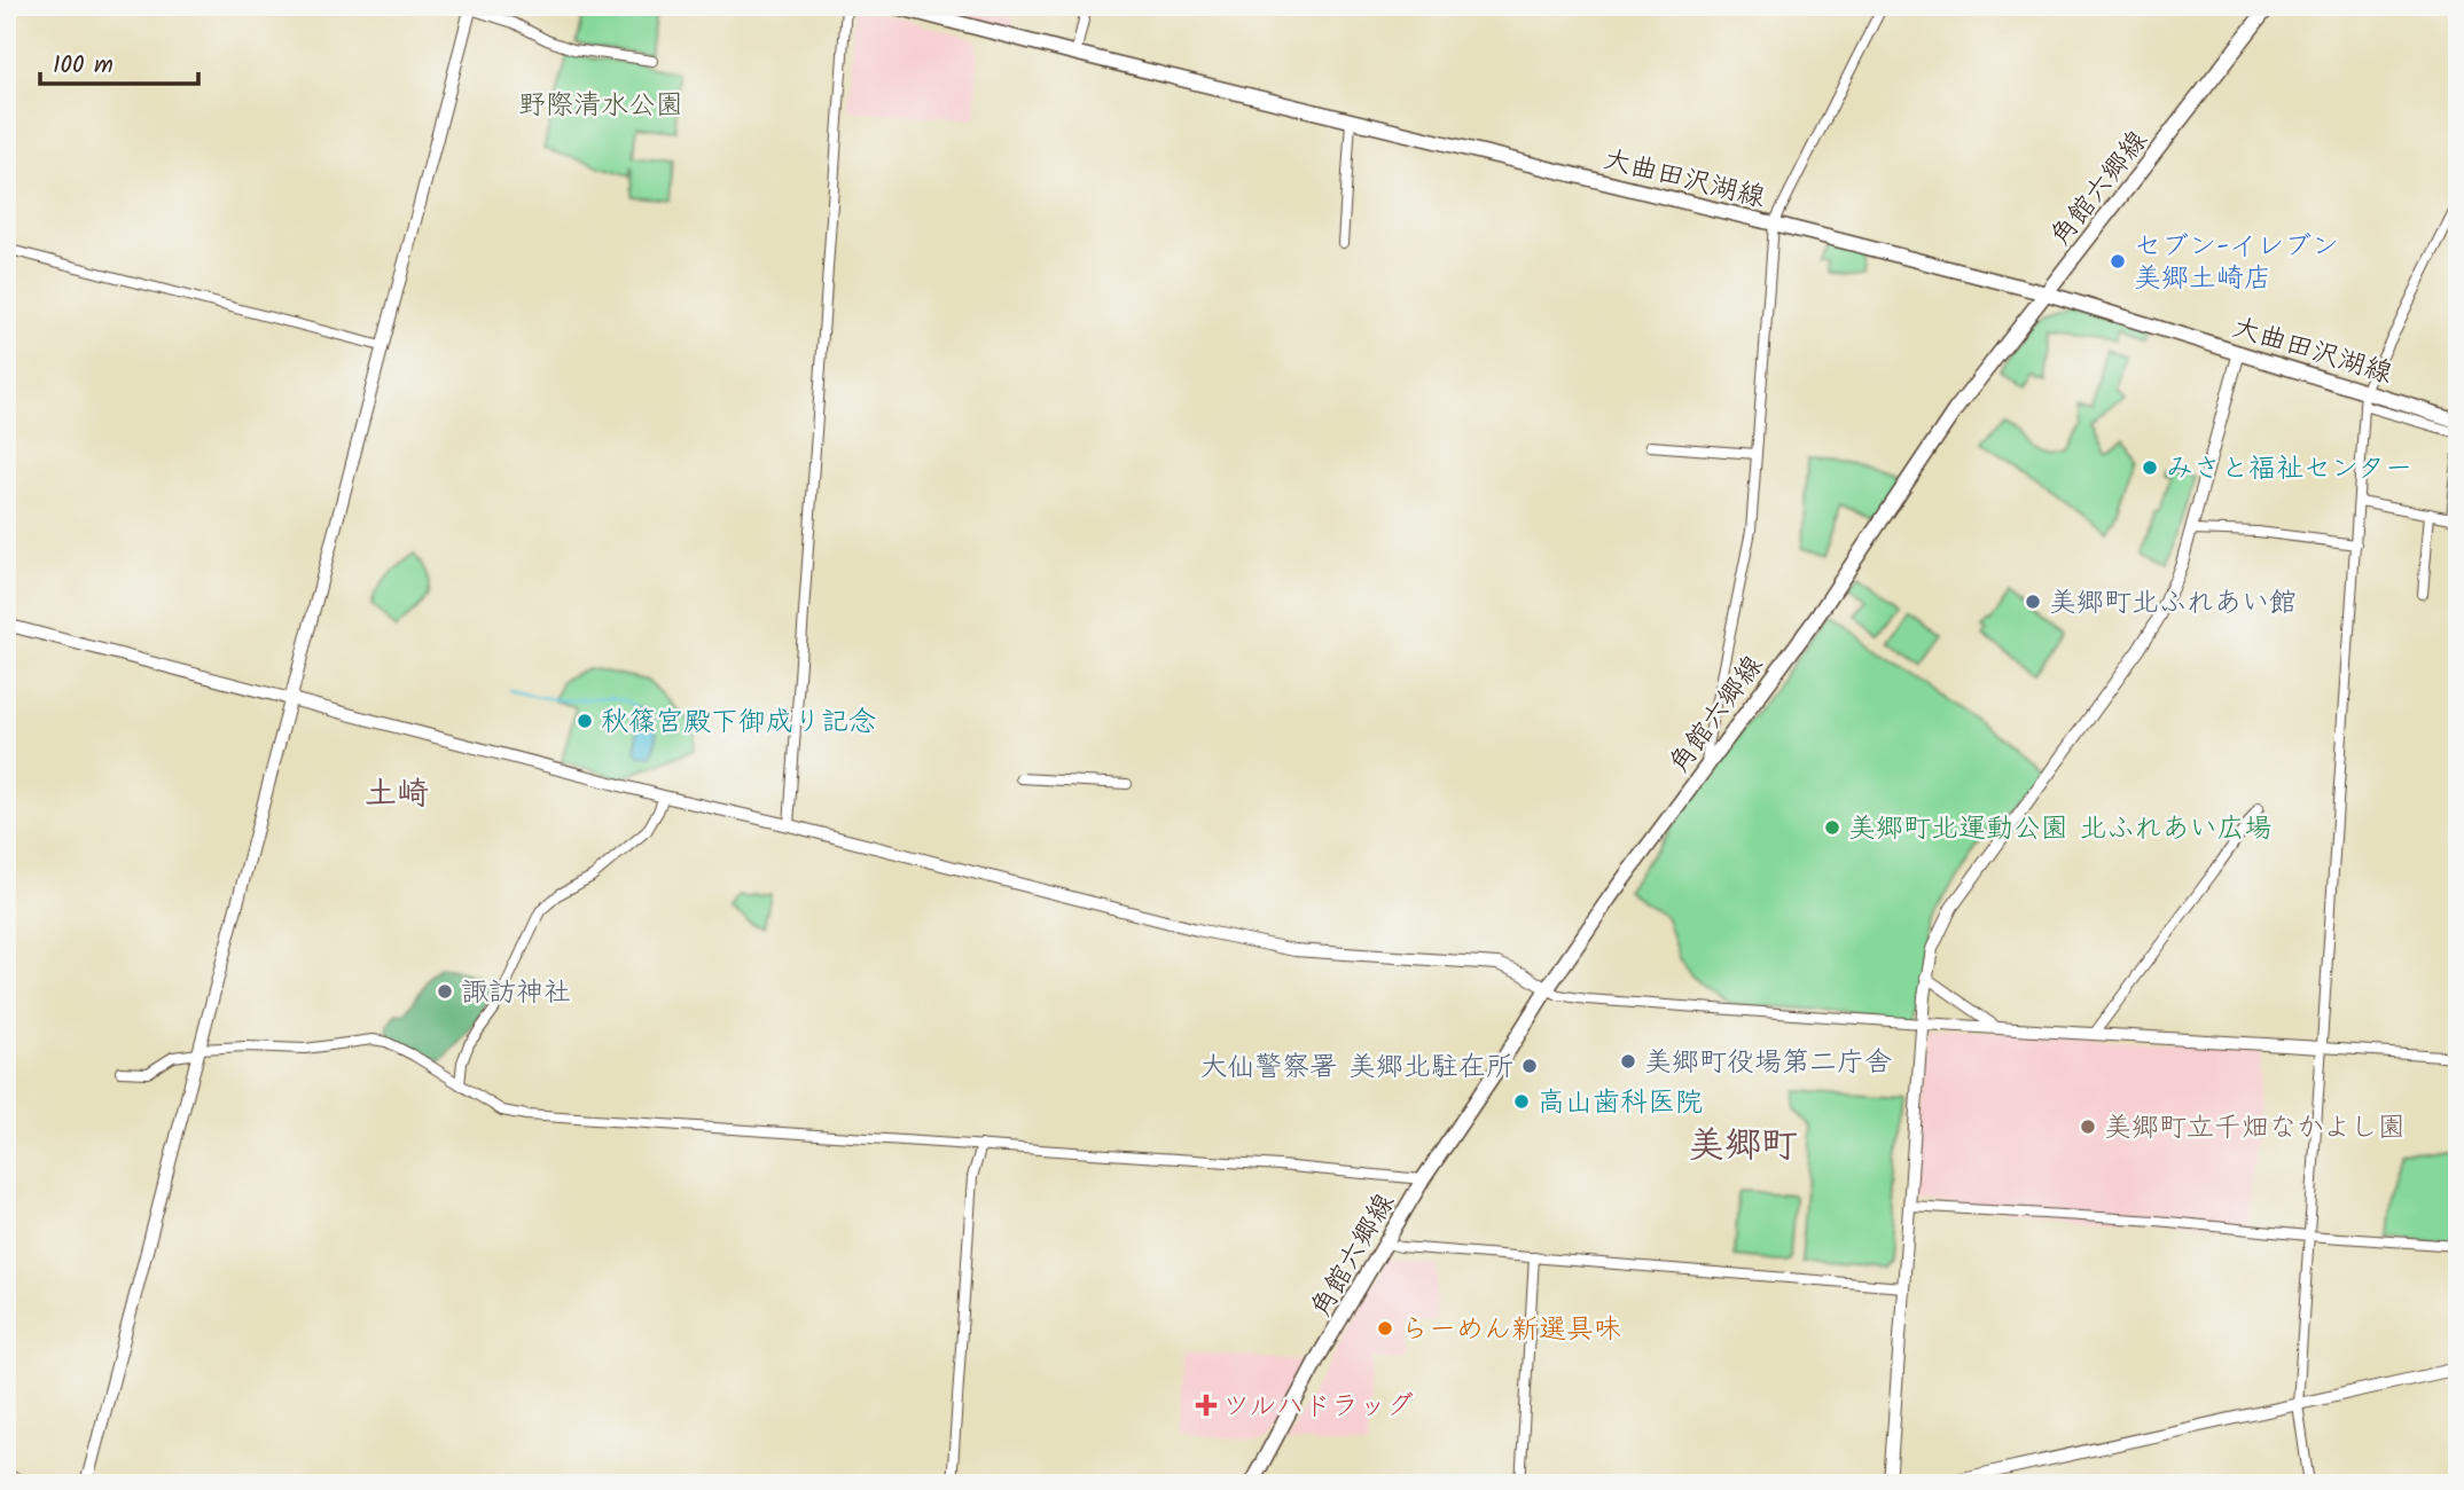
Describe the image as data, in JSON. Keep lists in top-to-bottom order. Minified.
{"streets":{"main road":["大曲田沢湖線","角館六郷線"]},"crossings":[["大曲田沢湖線","角館六郷線"]],"districts":["土崎","美郷町"],"parks":["野際清水公園"],"places":{"other":["セブン-イレブン 美郷土崎店","みさと福祉センター","美郷町北ふれあい館","秋篠宮殿下御成り記念","美郷町北運動公園 北ふれあい広場","諏訪神社","美郷町役場第二庁舎","大仙警察署 美郷北駐在所","高山歯科医院","美郷町立千畑なかよし園","らーめん新選具味"],"health":["ツルハドラッグ"]},"scale_bar":"100 m"}
